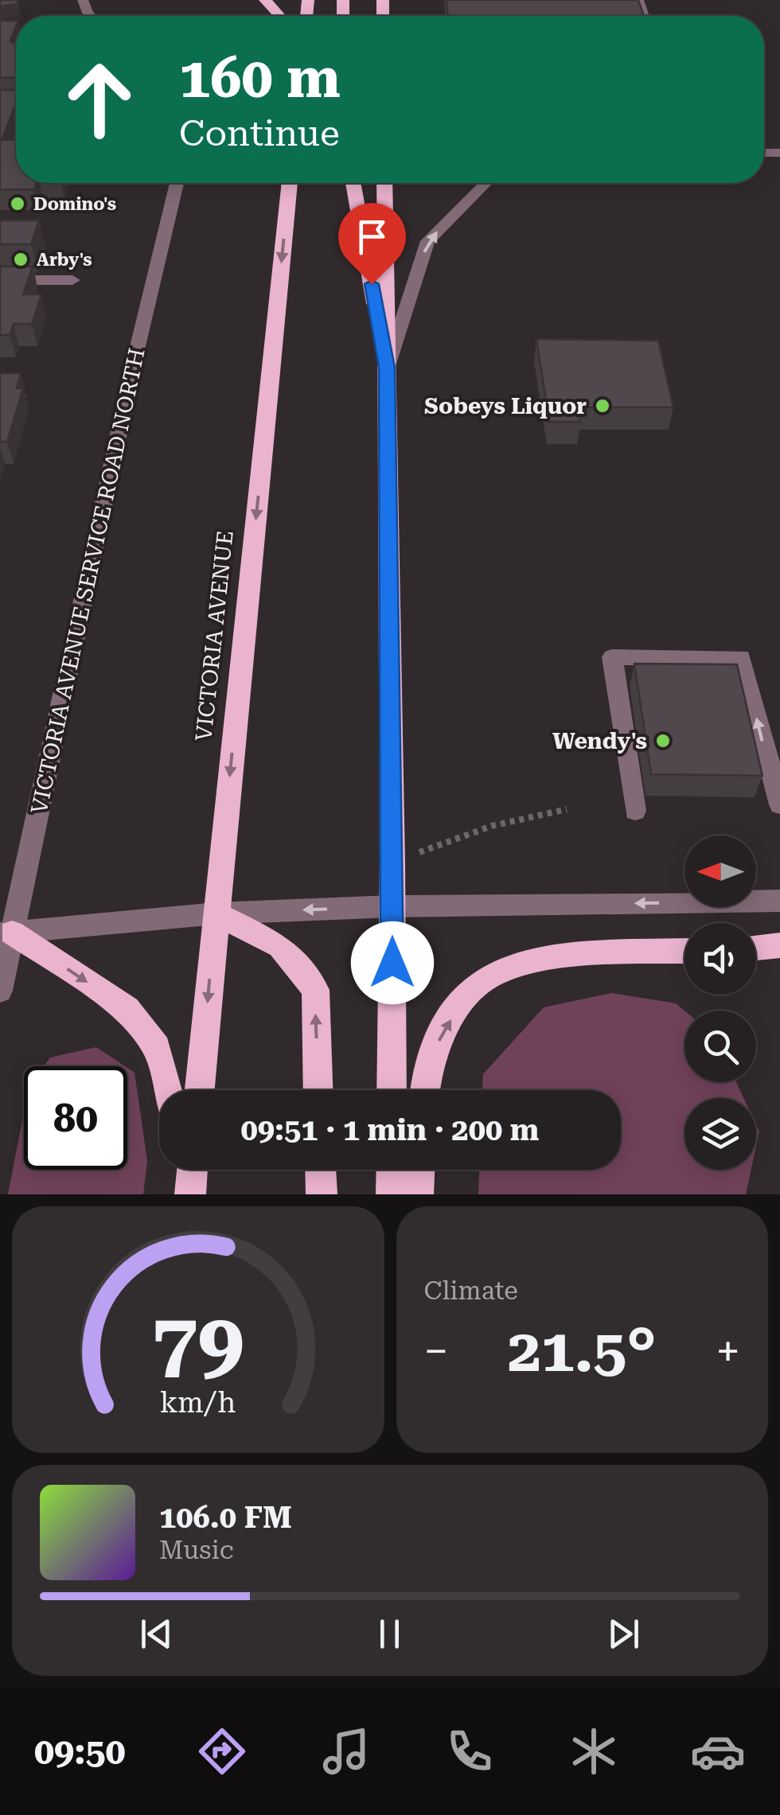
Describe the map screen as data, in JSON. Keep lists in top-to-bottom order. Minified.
{"streets":{"highway":["VICTORIA AVENUE"],"street":["VICTORIA AVENUE SERVICE ROAD NORTH"]},"places":["Domino's","Arby's","Sobeys Liquor","Wendy's"],"north":"left","page":{"turn":["160 m","Continue"],"limit":"80","trip":"09:51 · 1 min · 200 m","tile":"Climate","heat":["−","21.5°","+"],"song":["106.0 FM","Music"],"tabs":"09:50","gauge":["79","km/h"]}}
